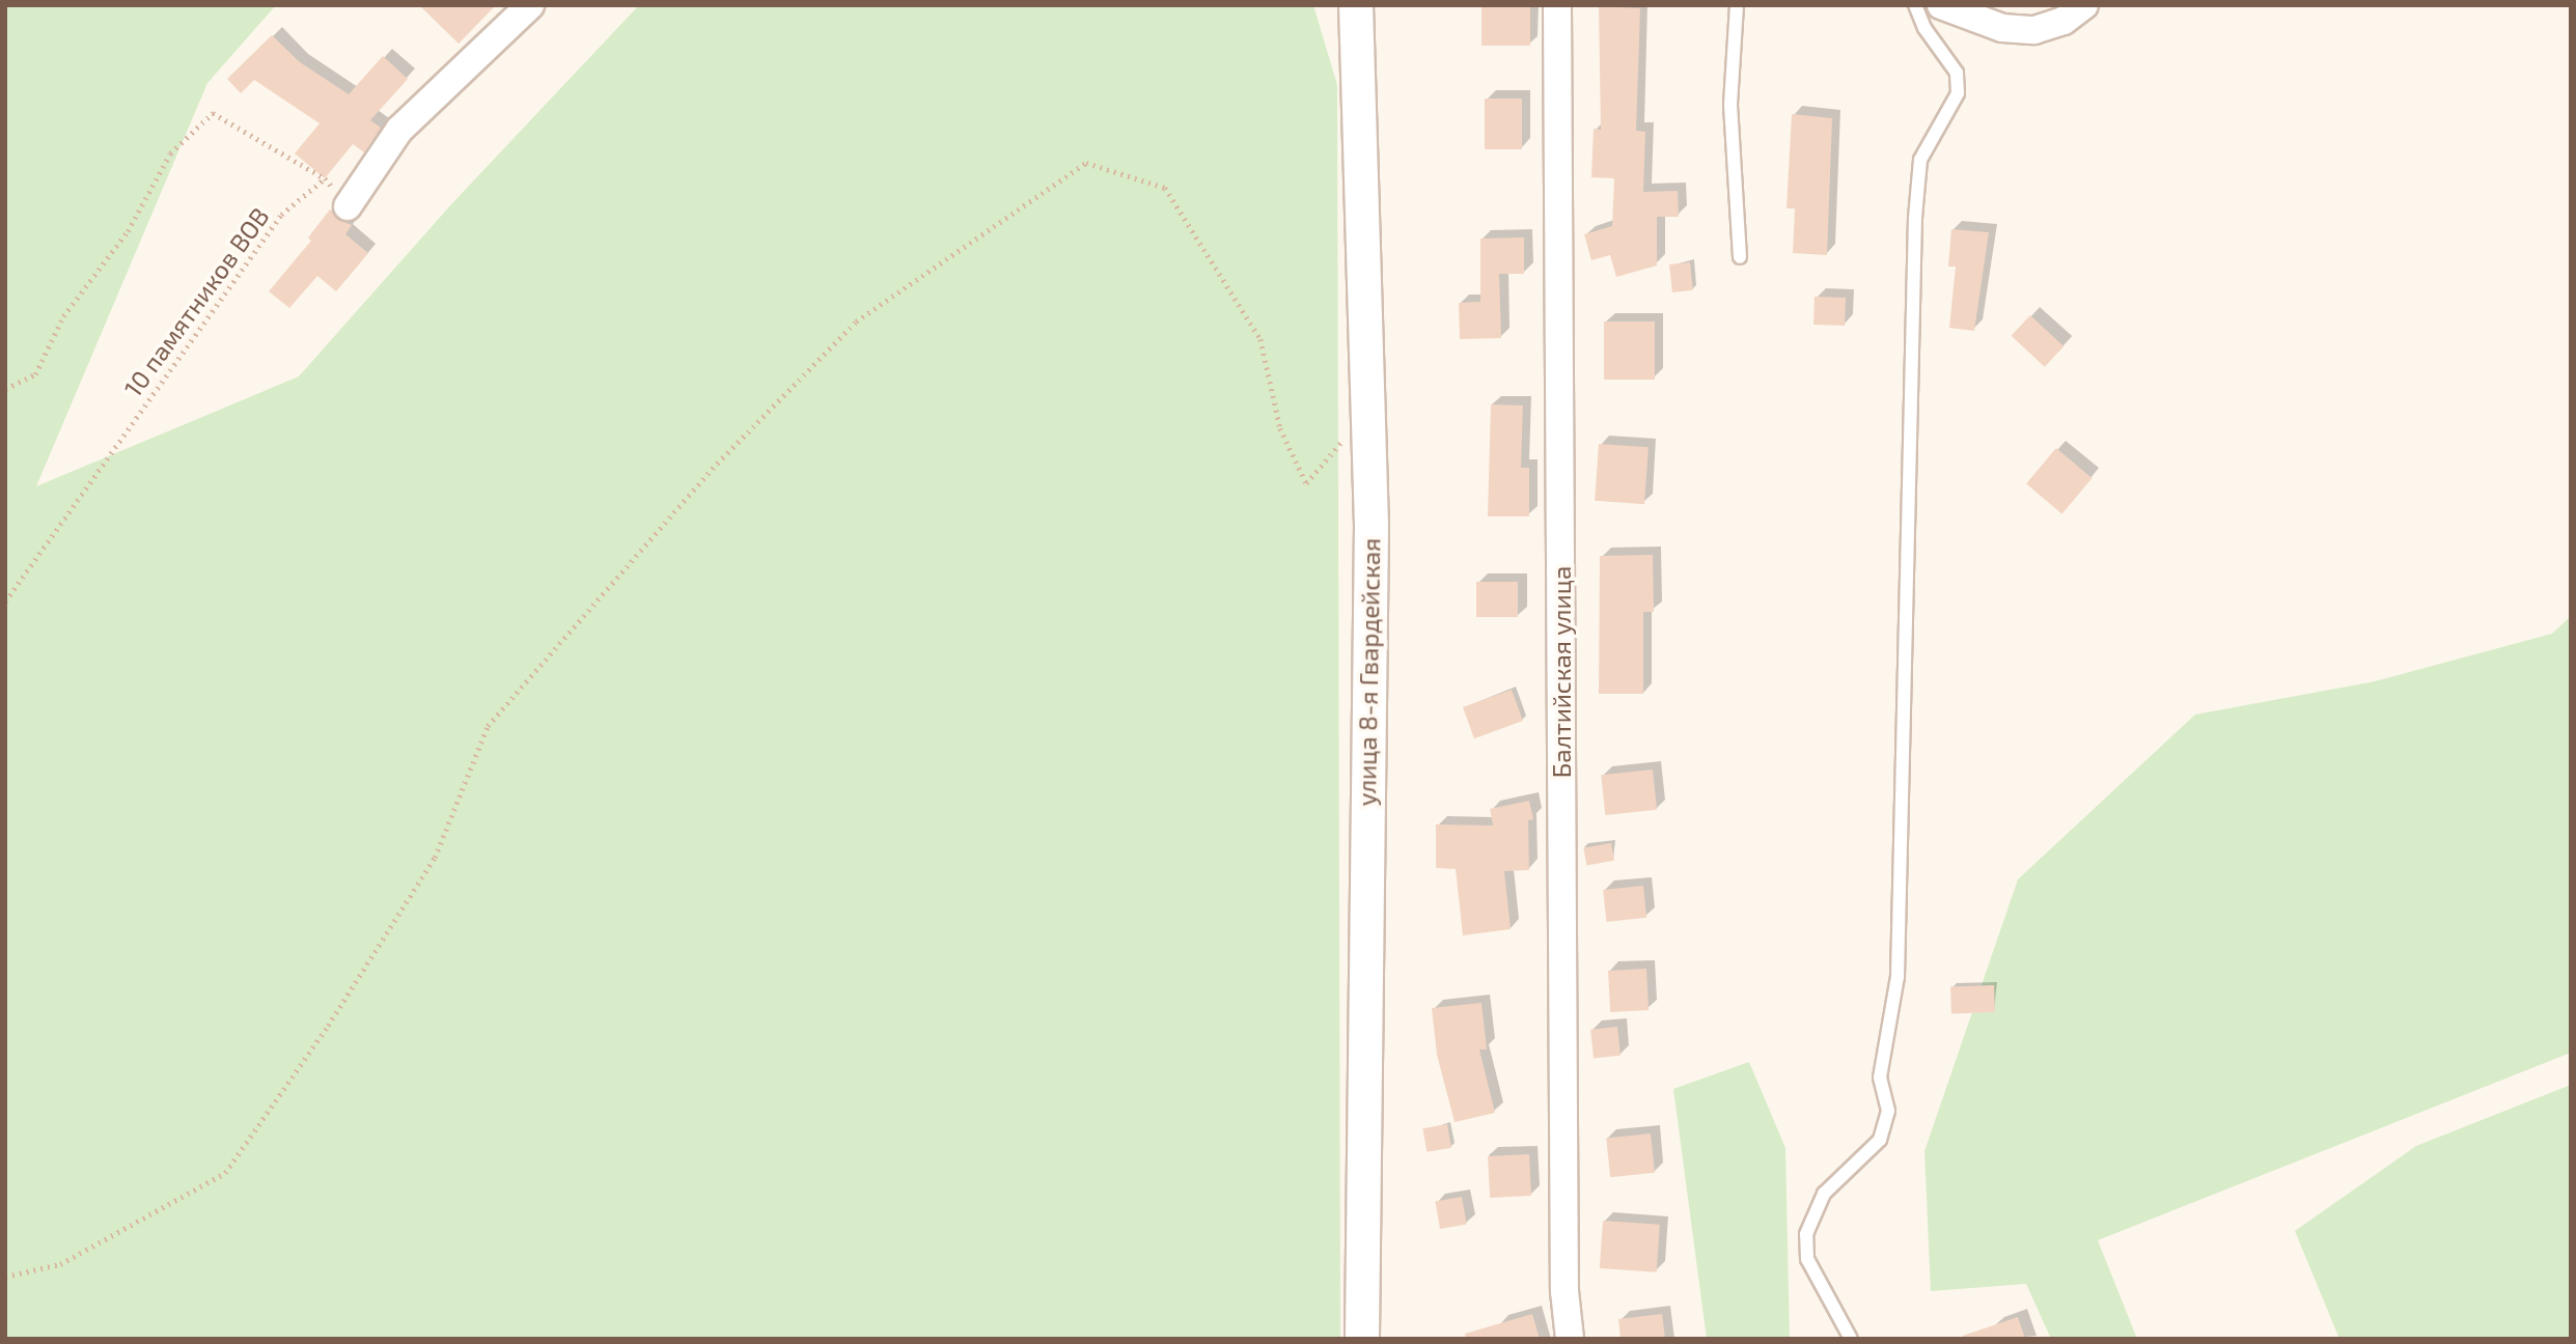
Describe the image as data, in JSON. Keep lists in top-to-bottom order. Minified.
{"streets":{"street":["улица 8-я Гвардейская","Балтийская улица"],"path":["10 памятников ВОВ"]}}
